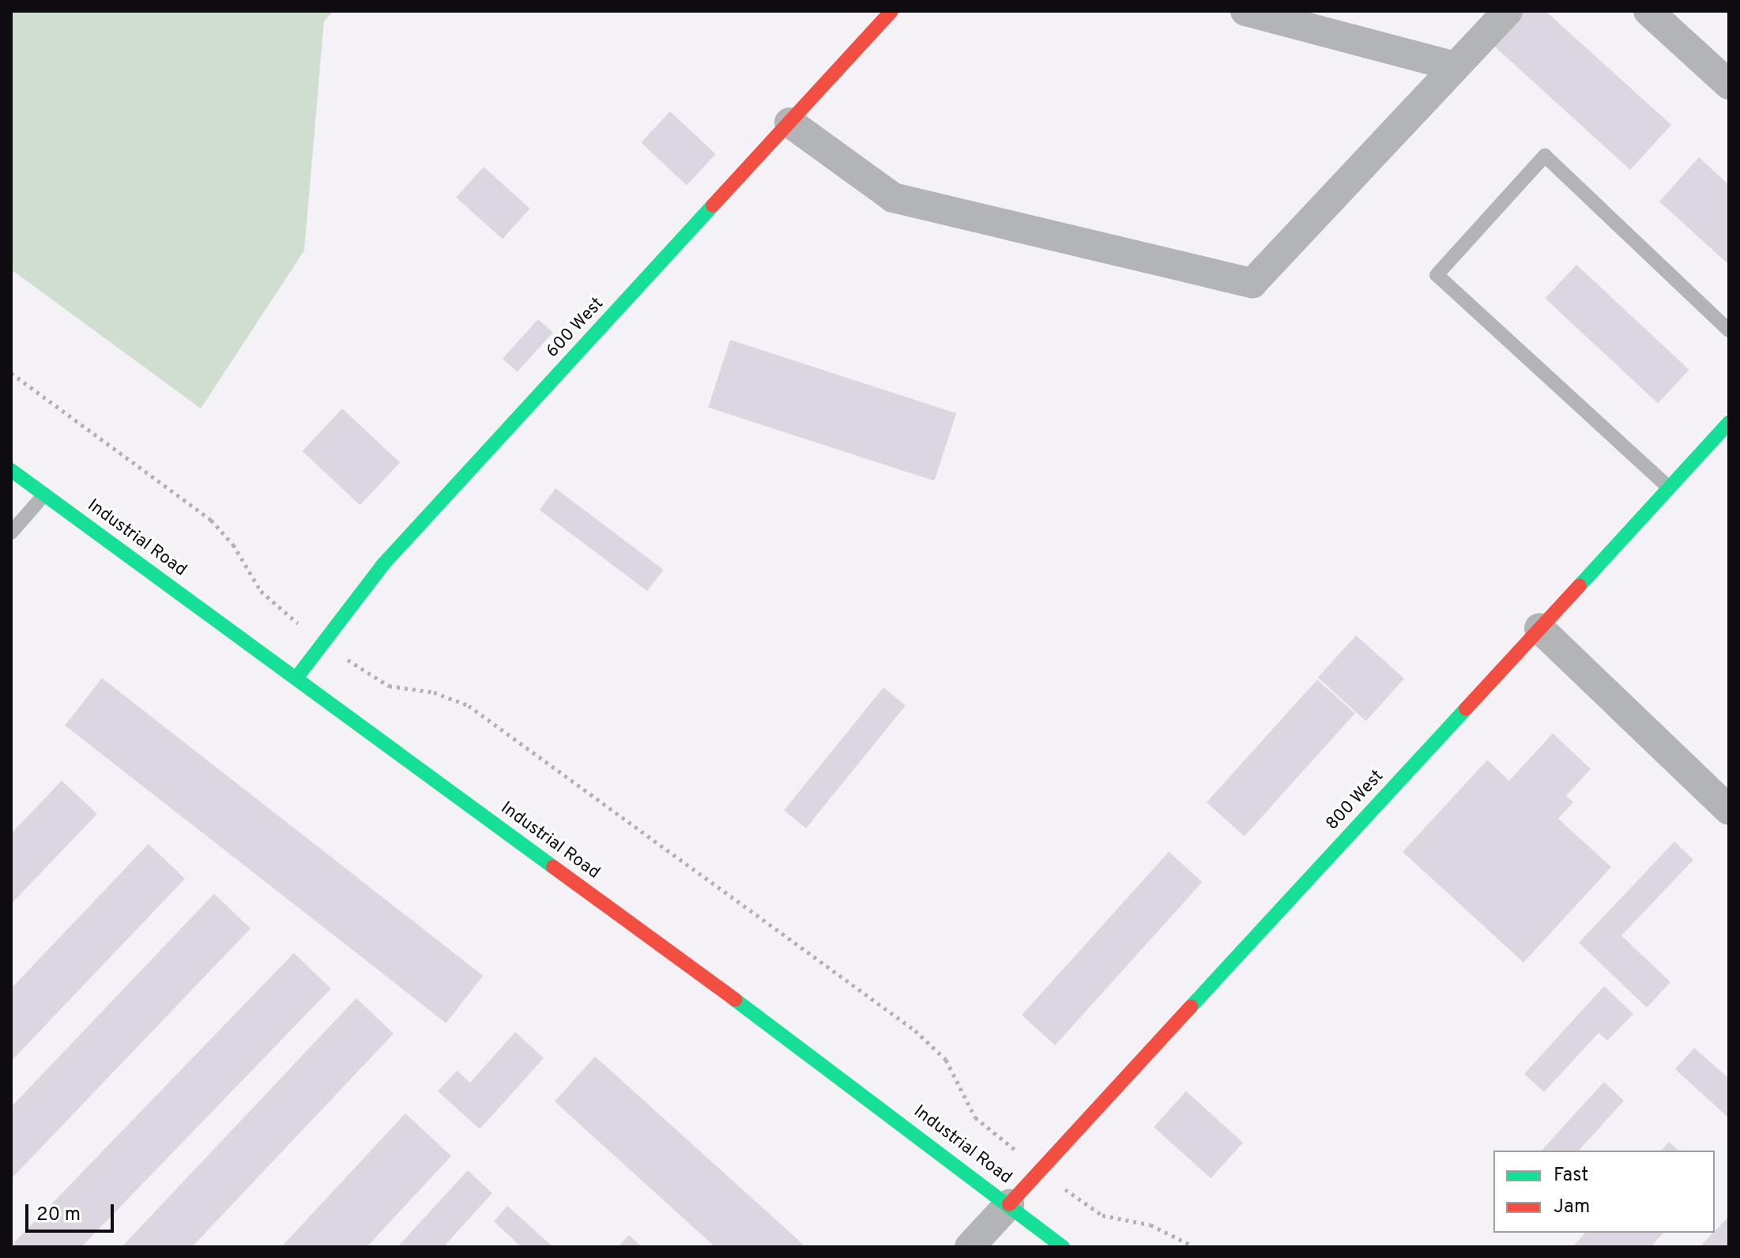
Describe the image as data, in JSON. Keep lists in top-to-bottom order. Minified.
{"streets":{"street":["600 West","Industrial Road","800 West"]},"crossings":[["600 West","Industrial Road"],["Industrial Road","800 West"]],"legend":["Fast","Jam"],"scale_bar":"20 m"}
